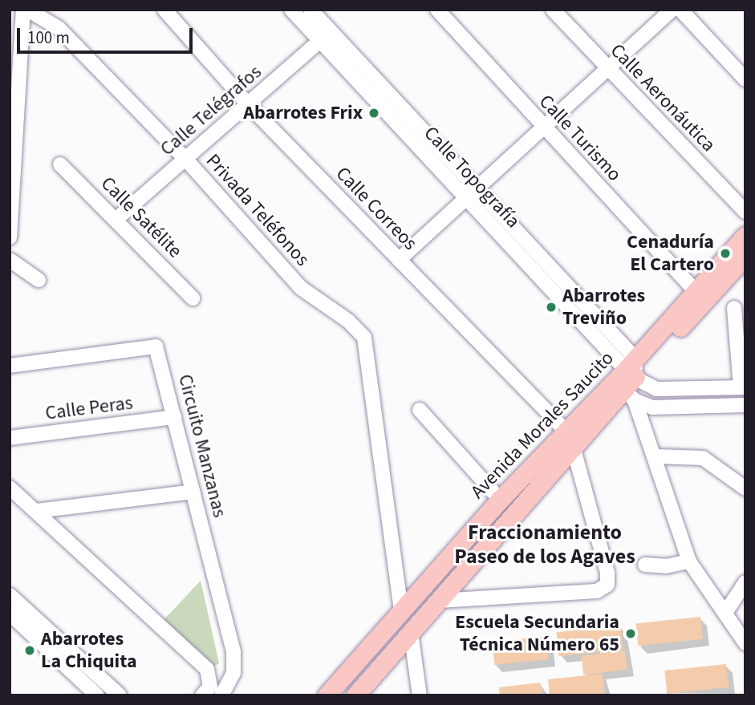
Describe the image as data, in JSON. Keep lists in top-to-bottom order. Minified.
{"streets":{"main road":["Avenida Morales Saucito"],"street":["Calle Aeronáutica","Calle Telégrafos","Calle Turismo","Calle Topografía","Calle Correos","Privada Teléfonos","Calle Satélite","Calle Peras","Circuito Manzanas"]},"crossings":[["Calle Telégrafos","Calle Topografía"],["Calle Telégrafos","Calle Correos"],["Calle Telégrafos","Privada Teléfonos"],["Calle Telégrafos","Calle Satélite"],["Calle Turismo","Avenida Morales Saucito"],["Calle Topografía","Avenida Morales Saucito"],["Calle Correos","Avenida Morales Saucito"],["Privada Teléfonos","Avenida Morales Saucito"],["Calle Peras","Circuito Manzanas"]],"districts":["Fraccionamiento Paseo de los Agaves"],"places":["Abarrotes Frix","Cenaduría El Cartero","Abarrotes Treviño","Escuela Secundaria Técnica Número 65","Abarrotes La Chiquita"],"scale_bar":"100 m"}
